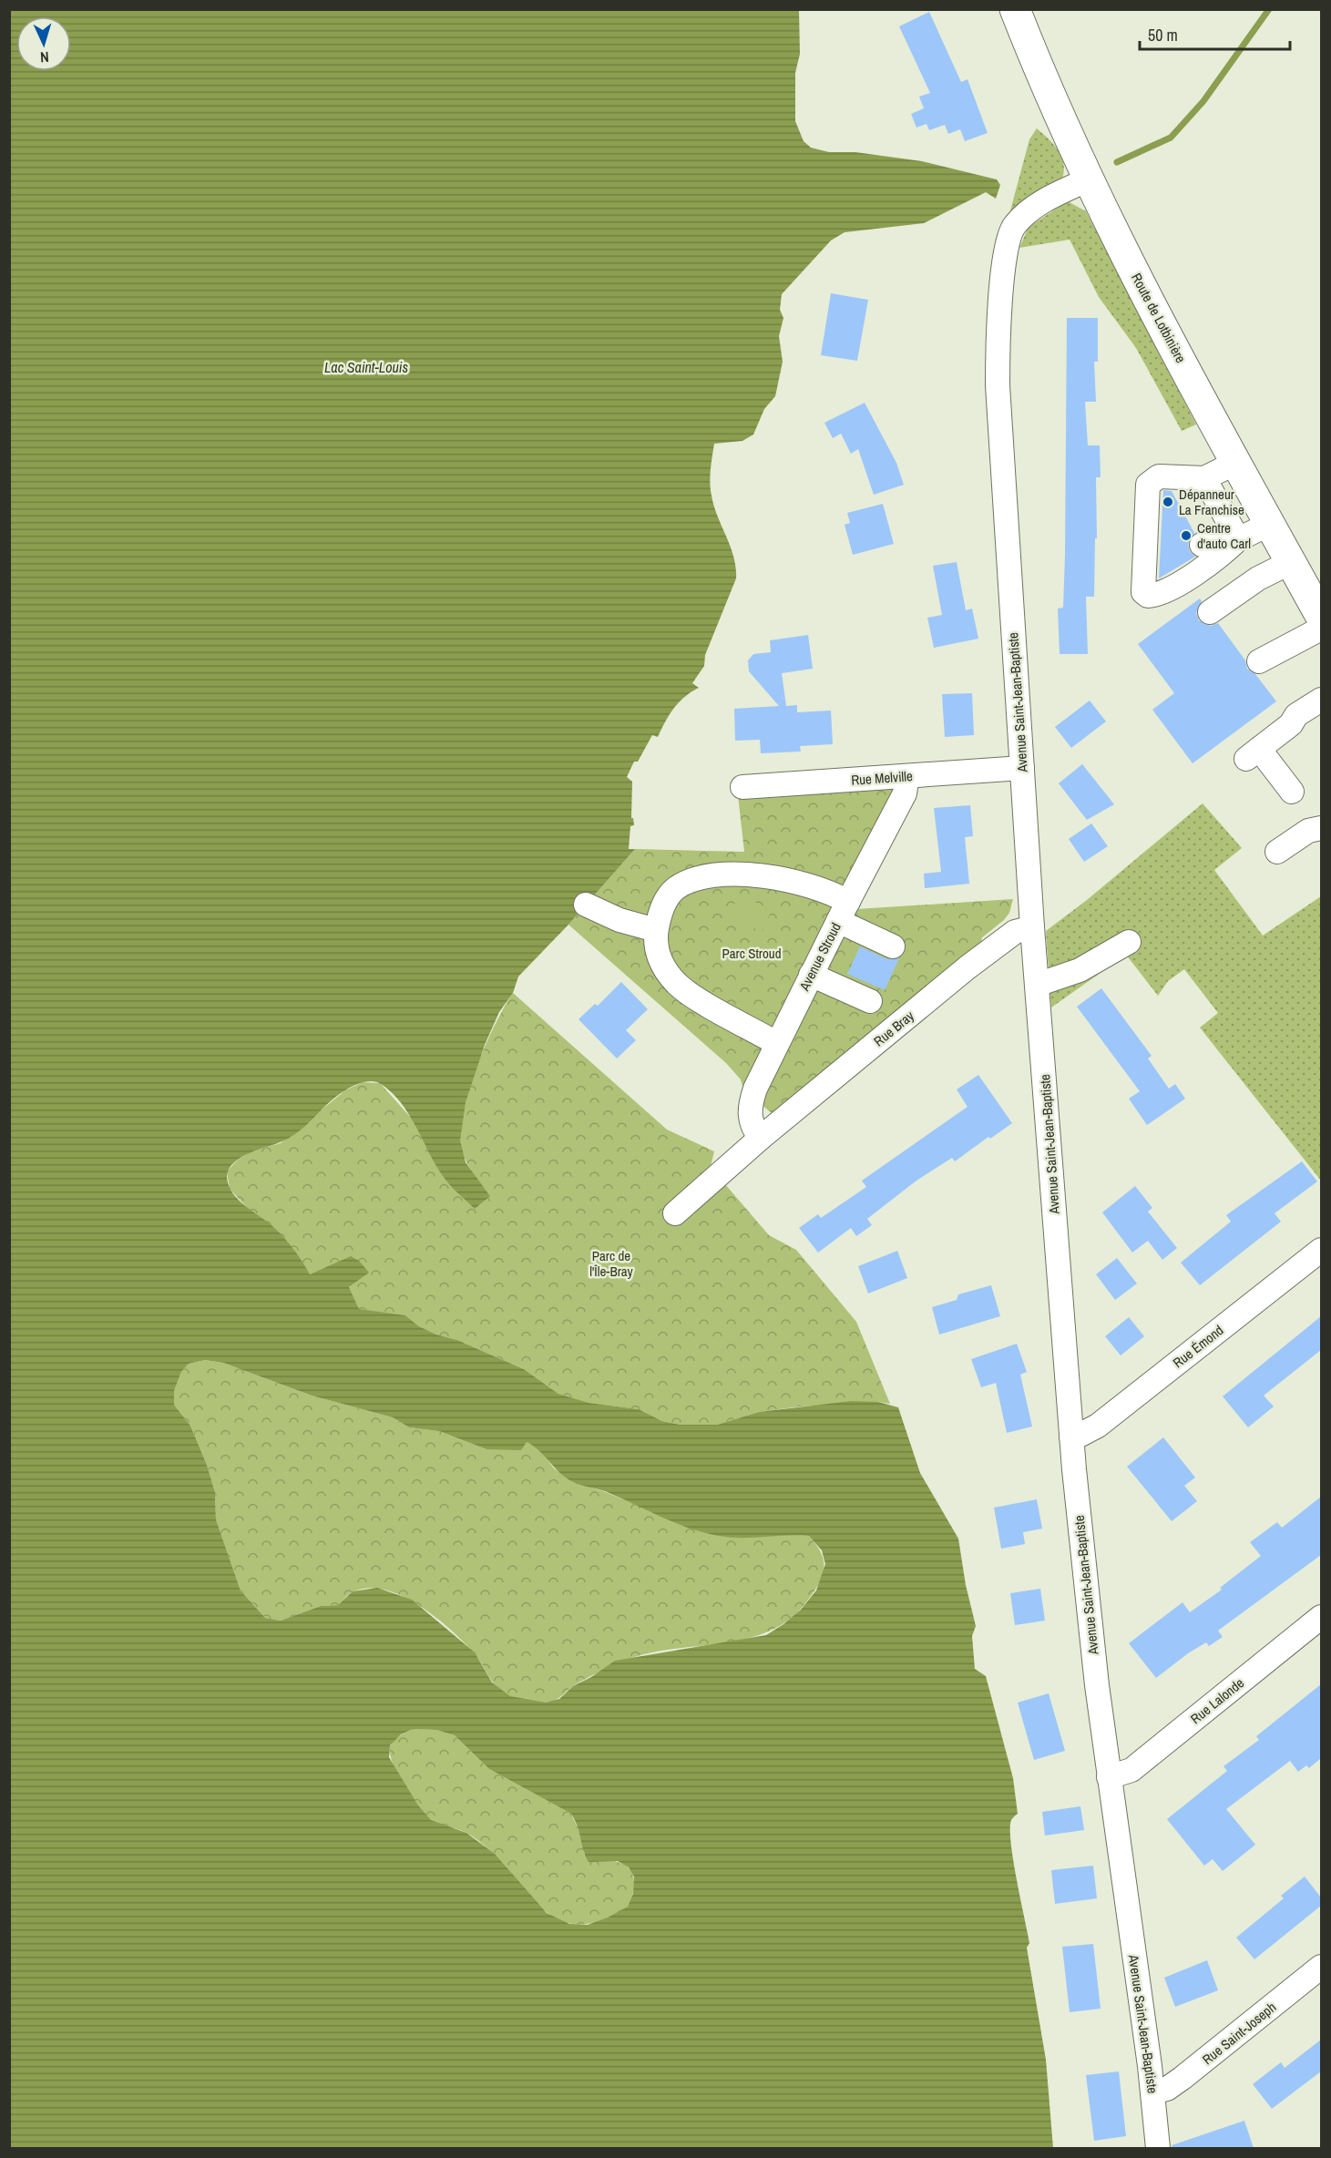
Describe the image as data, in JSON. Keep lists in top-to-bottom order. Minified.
{"streets":{"main road":["Route de Lotbinière"],"street":["Avenue Saint-Jean-Baptiste","Rue Melville","Avenue Stroud","Rue Bray","Rue Émond","Rue Lalonde","Rue Saint-Joseph"]},"crossings":[["Route de Lotbinière","Avenue Saint-Jean-Baptiste"],["Avenue Saint-Jean-Baptiste","Rue Melville"],["Avenue Saint-Jean-Baptiste","Rue Bray"],["Avenue Saint-Jean-Baptiste","Rue Émond"],["Avenue Saint-Jean-Baptiste","Rue Lalonde"],["Avenue Saint-Jean-Baptiste","Rue Saint-Joseph"],["Rue Melville","Avenue Stroud"],["Avenue Stroud","Rue Bray"]],"water":["Lac Saint-Louis"],"parks":["Parc Stroud","Parc de l'Île-Bray"],"places":["Dépanneur La Franchise","Centre d'auto Carl"],"scale_bar":"50 m","north":"bottom"}
